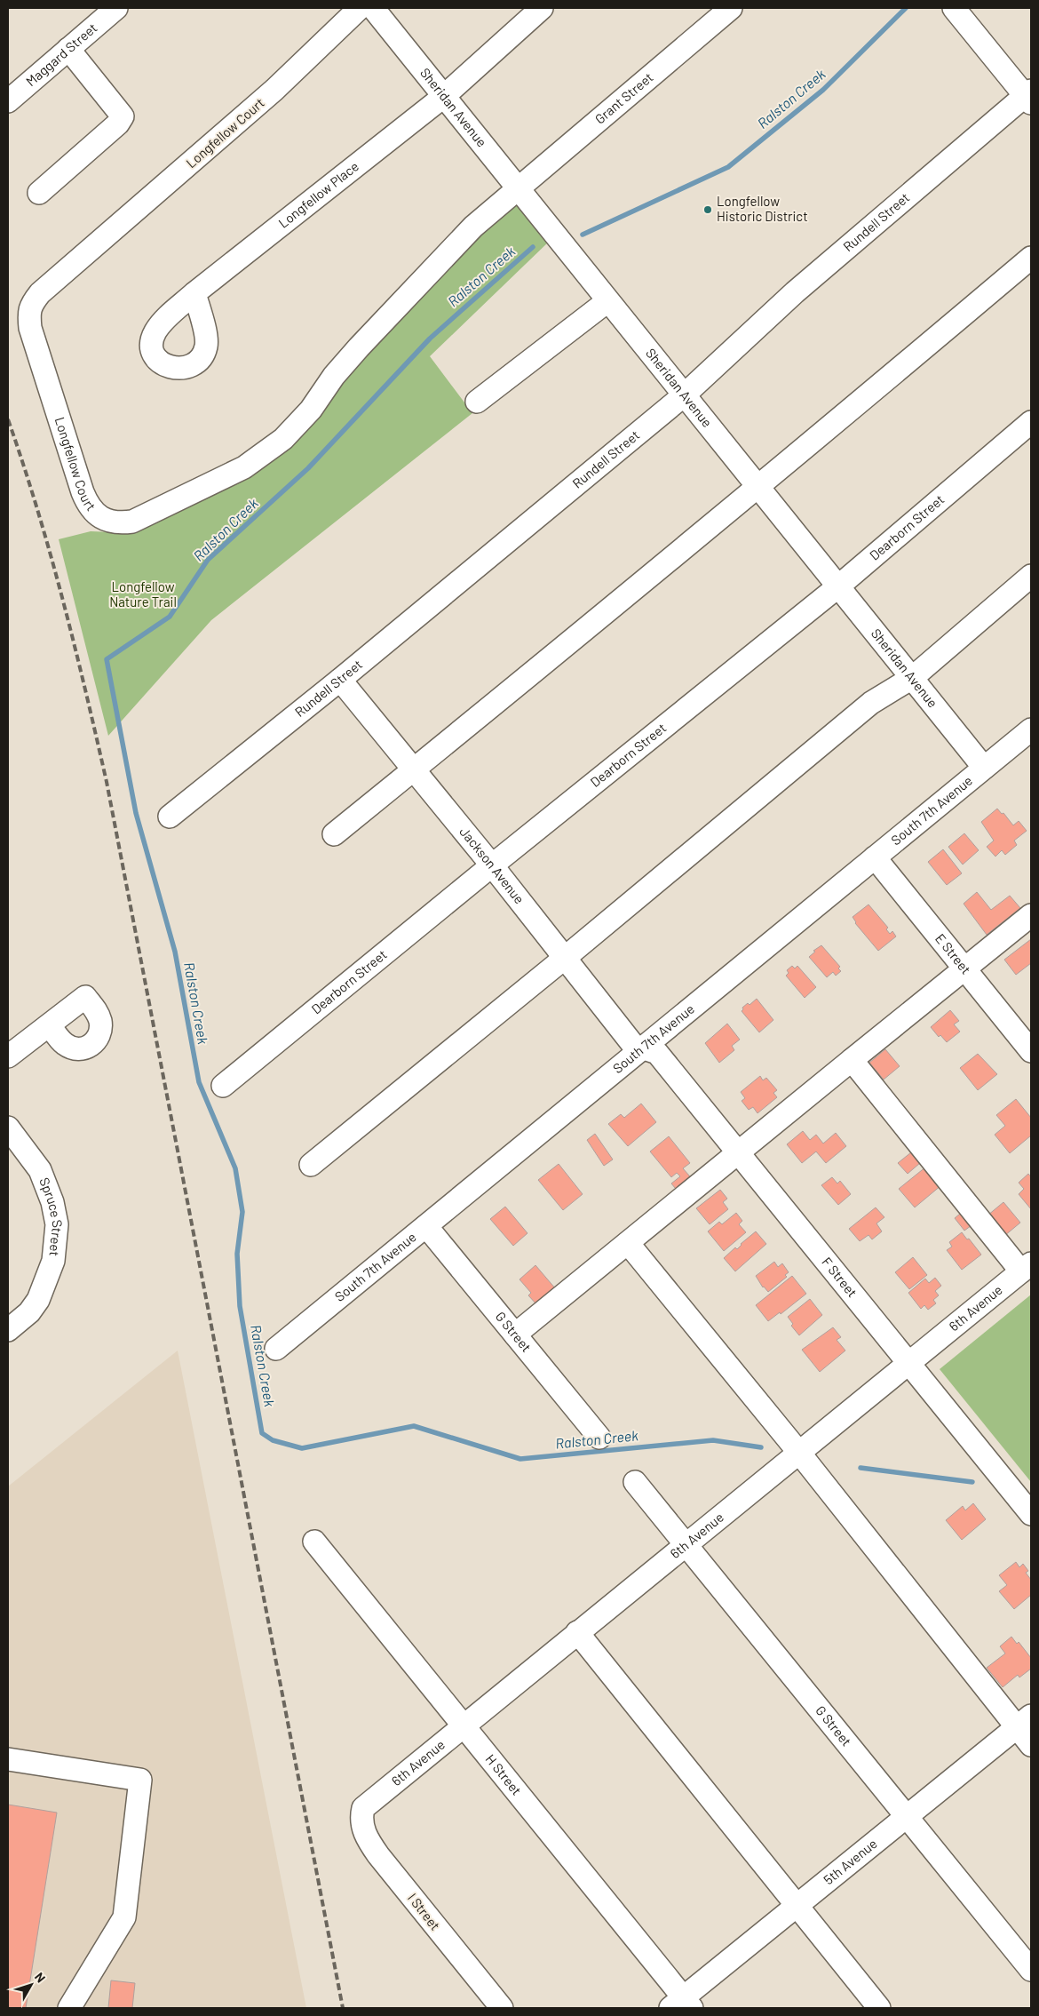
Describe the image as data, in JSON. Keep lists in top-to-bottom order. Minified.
{"streets":{"street":["Maggard Street","Grant Street","Sheridan Avenue","Longfellow Court","Longfellow Place","Rundell Street","Dearborn Street","South 7th Avenue","Jackson Avenue","E Street","Spruce Street","F Street","6th Avenue","G Street","H Street","5th Avenue","I Street"]},"crossings":[["Grant Street","Sheridan Avenue"],["Grant Street","Longfellow Court"],["Sheridan Avenue","Longfellow Court"],["Sheridan Avenue","Longfellow Place"],["Sheridan Avenue","Rundell Street"],["Sheridan Avenue","Dearborn Street"],["Sheridan Avenue","South 7th Avenue"],["Rundell Street","Jackson Avenue"],["Dearborn Street","Jackson Avenue"],["South 7th Avenue","Jackson Avenue"],["South 7th Avenue","E Street"],["South 7th Avenue","F Street"],["South 7th Avenue","G Street"],["Jackson Avenue","F Street"],["F Street","6th Avenue"],["6th Avenue","G Street"],["6th Avenue","H Street"],["6th Avenue","I Street"],["G Street","5th Avenue"],["H Street","5th Avenue"]],"water":["Ralston Creek"],"parks":["Longfellow Nature Trail"],"places":["Longfellow Historic District"],"north":"top right"}
